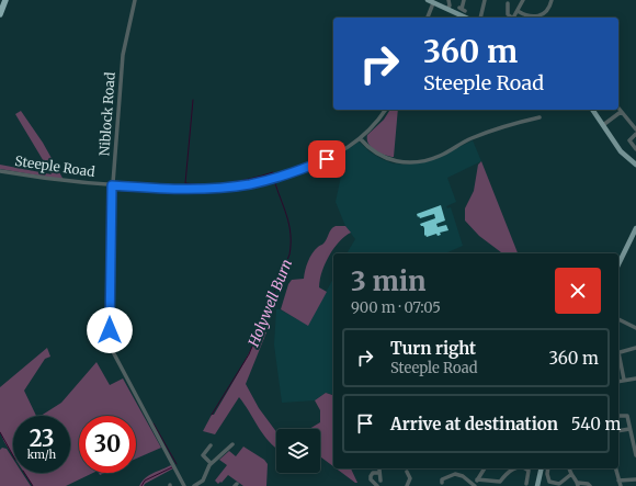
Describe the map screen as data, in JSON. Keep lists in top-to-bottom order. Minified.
{"streets":{"street":["Niblock Road","Steeple Road"]},"crossings":[["Niblock Road","Steeple Road"]],"water":["Holywell Burn"],"page":{"turn":["360 m","Steeple Road"],"heading":["3 min","900 m · 07:05"],"list":[{"name":"Turn right","note":"Steeple Road","value":"360 m"},{"name":"Arrive at destination","value":"540 m"}],"speed":"23 km/h","limit":"30"}}
